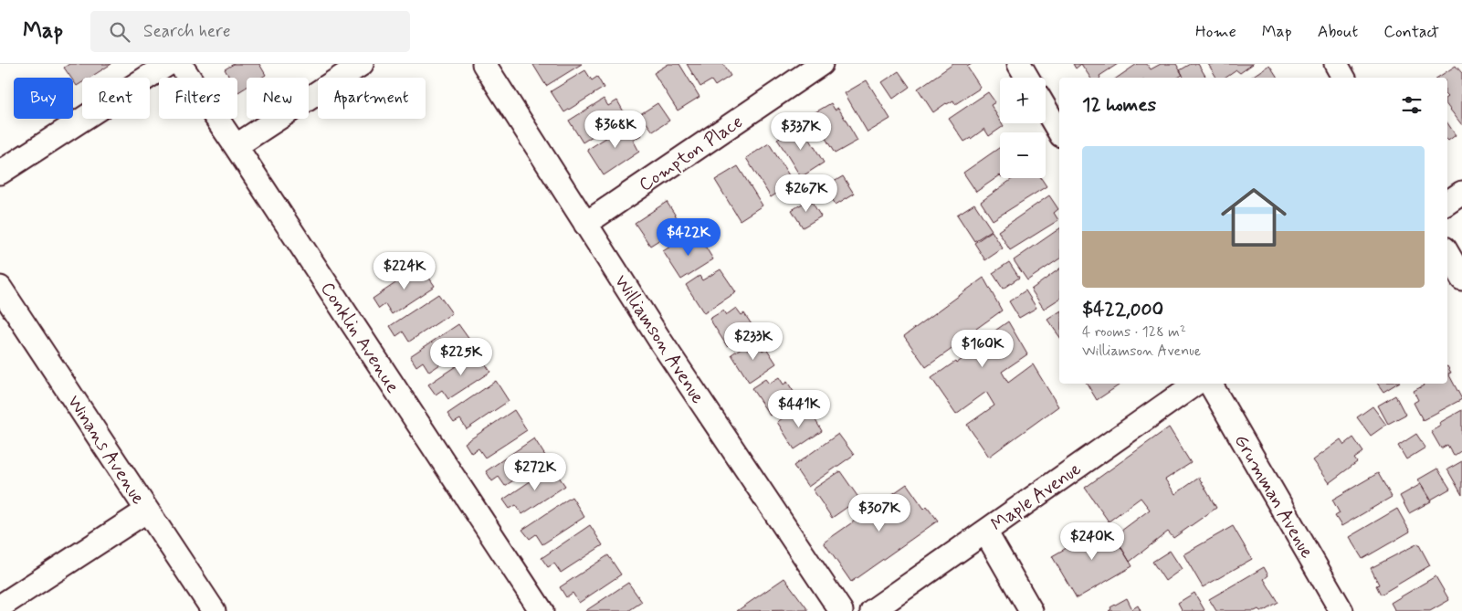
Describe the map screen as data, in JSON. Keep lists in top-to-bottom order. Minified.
{"streets":{"street":["Compton Place","Conklin Avenue","Williamson Avenue","Winans Avenue","Maple Avenue","Grumman Avenue"]},"crossings":[["Compton Place","Williamson Avenue"]],"page":{"header":"Map","search":"Search here","nav":["Home","Map","About","Contact"],"map_buttons":["+","−"],"chip":["Buy","Rent","Filters","New","Apartment"],"heading":"12 homes","price":["$368K","$337K","$267K","$422K","$224K","$233K","$160K","$225K","$441K","$272K","$307K","$240K"],"list":[{"name":"$422,000","note":"4 rooms · 128 m² · Williamson Avenue"}]}}
